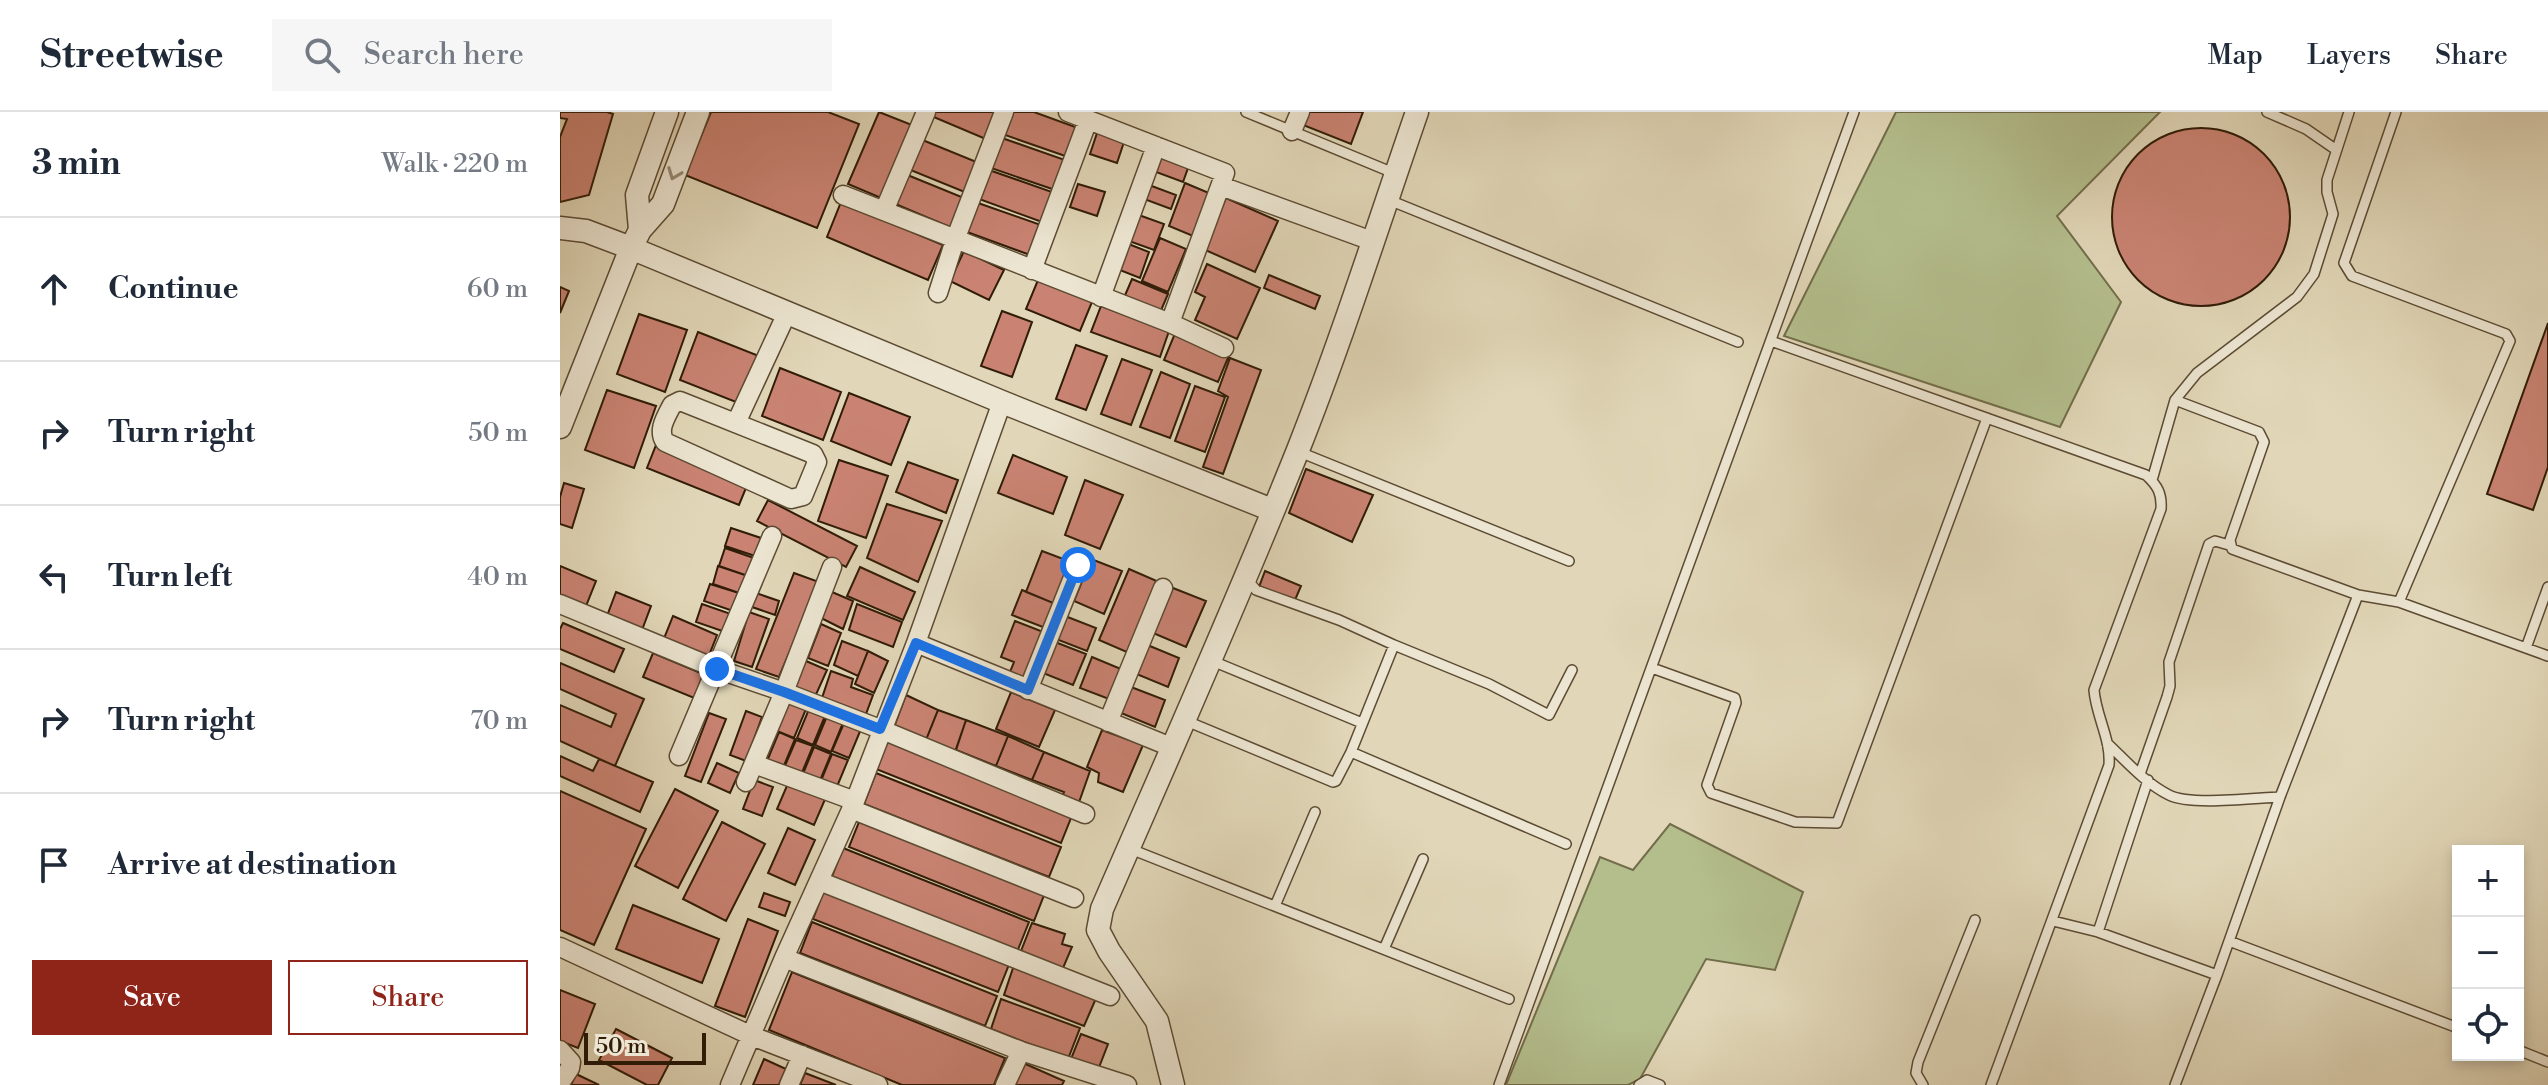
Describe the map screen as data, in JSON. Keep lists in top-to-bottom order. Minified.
{"scale_bar":"50 m","page":{"header":"Streetwise","search":"Search here","nav":["Map","Layers","Share"],"heading":["3 min","Walk · 220 m"],"list":[["Continue","60 m"],["Turn right","50 m"],["Turn left","40 m"],["Turn right","70 m"],"Arrive at destination"],"map_buttons":["+","−"],"buttons":["Save","Share"],"scale":"50 m"}}
